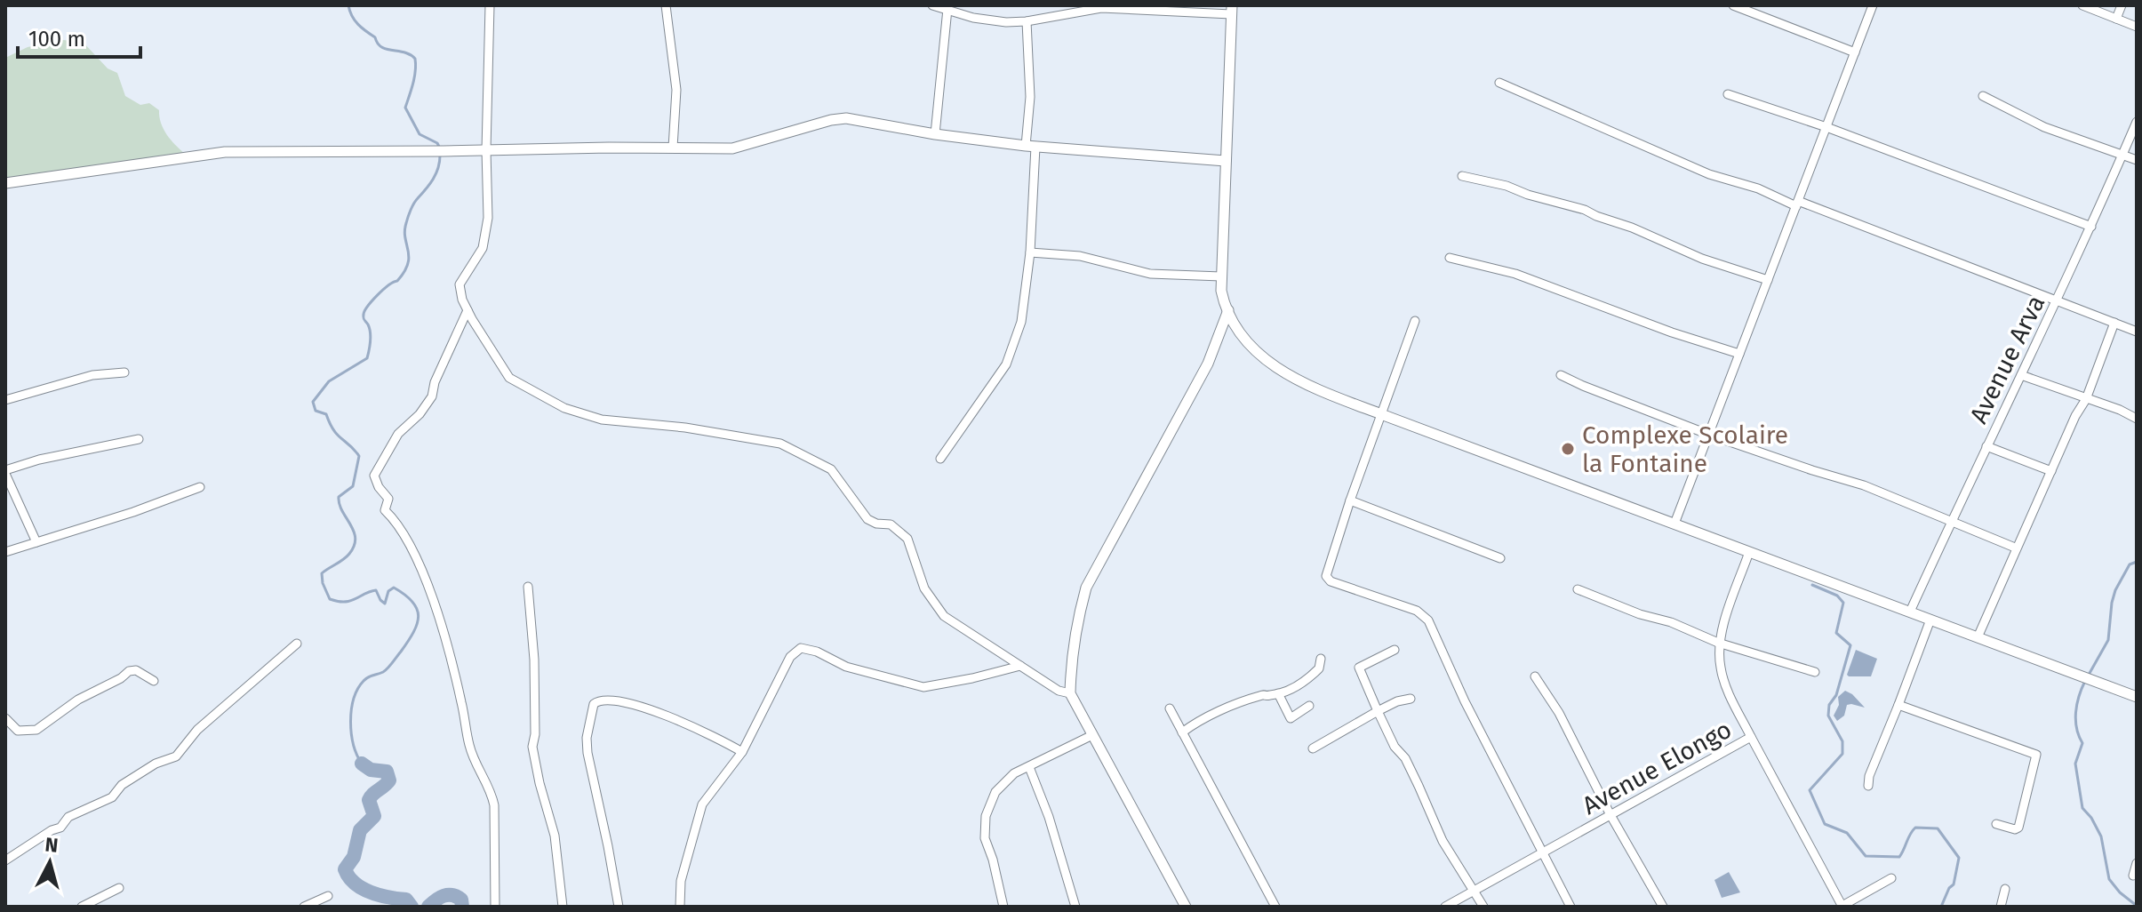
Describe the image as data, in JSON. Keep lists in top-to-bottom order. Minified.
{"streets":{"street":["Avenue Arva","Avenue Elongo"]},"places":["Complexe Scolaire la Fontaine"],"scale_bar":"100 m","north":"top"}
